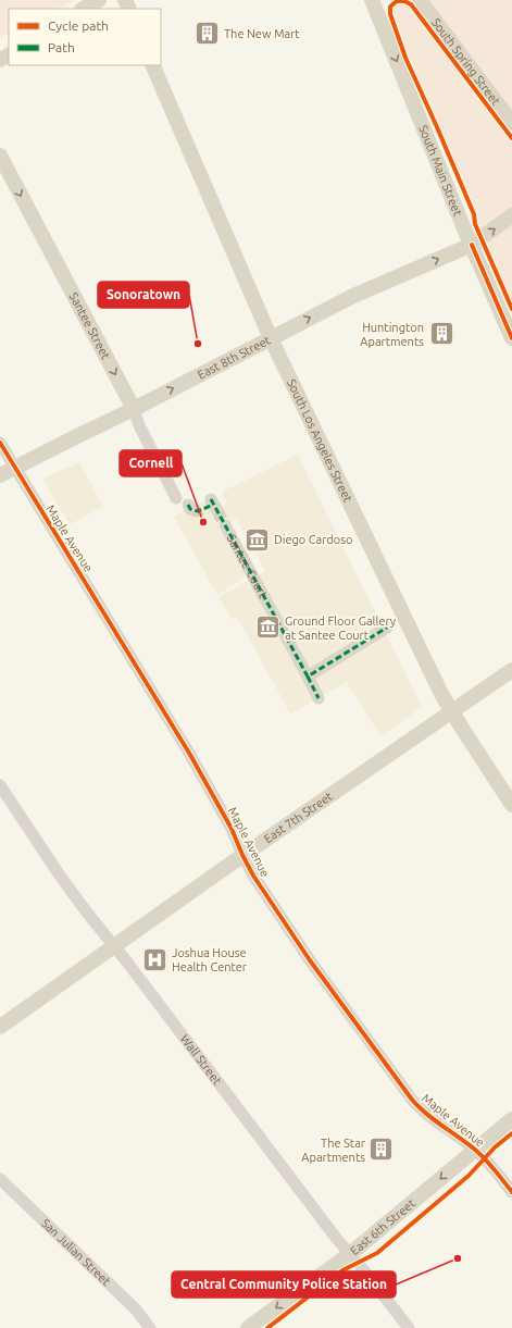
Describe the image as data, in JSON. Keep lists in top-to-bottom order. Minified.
{"streets":{"main road":["South Spring Street","South Main Street","Santee Street","East 8th Street","South Los Angeles Street","East 7th Street","East 6th Street"],"street":["Maple Avenue","Santee Court","Wall Street","San Julian Street"]},"crossings":[["South Main Street","East 8th Street"],["Santee Street","East 8th Street"],["East 8th Street","South Los Angeles Street"],["East 8th Street","Maple Avenue"],["South Los Angeles Street","East 7th Street"],["Maple Avenue","East 7th Street"],["Maple Avenue","East 6th Street"],["East 7th Street","Wall Street"],["Wall Street","East 6th Street"]],"one_way":["South Main Street","Santee Street","East 8th Street","East 6th Street"],"places":{"building":["The New Mart","Huntington Apartments","The Star Apartments"],"other":["Sonoratown","Cornell","Central Community Police Station"],"museum":["Diego Cardoso","Ground Floor Gallery at Santee Court"],"hospital":["Joshua House Health Center"]},"legend":["Cycle path","Path"]}
